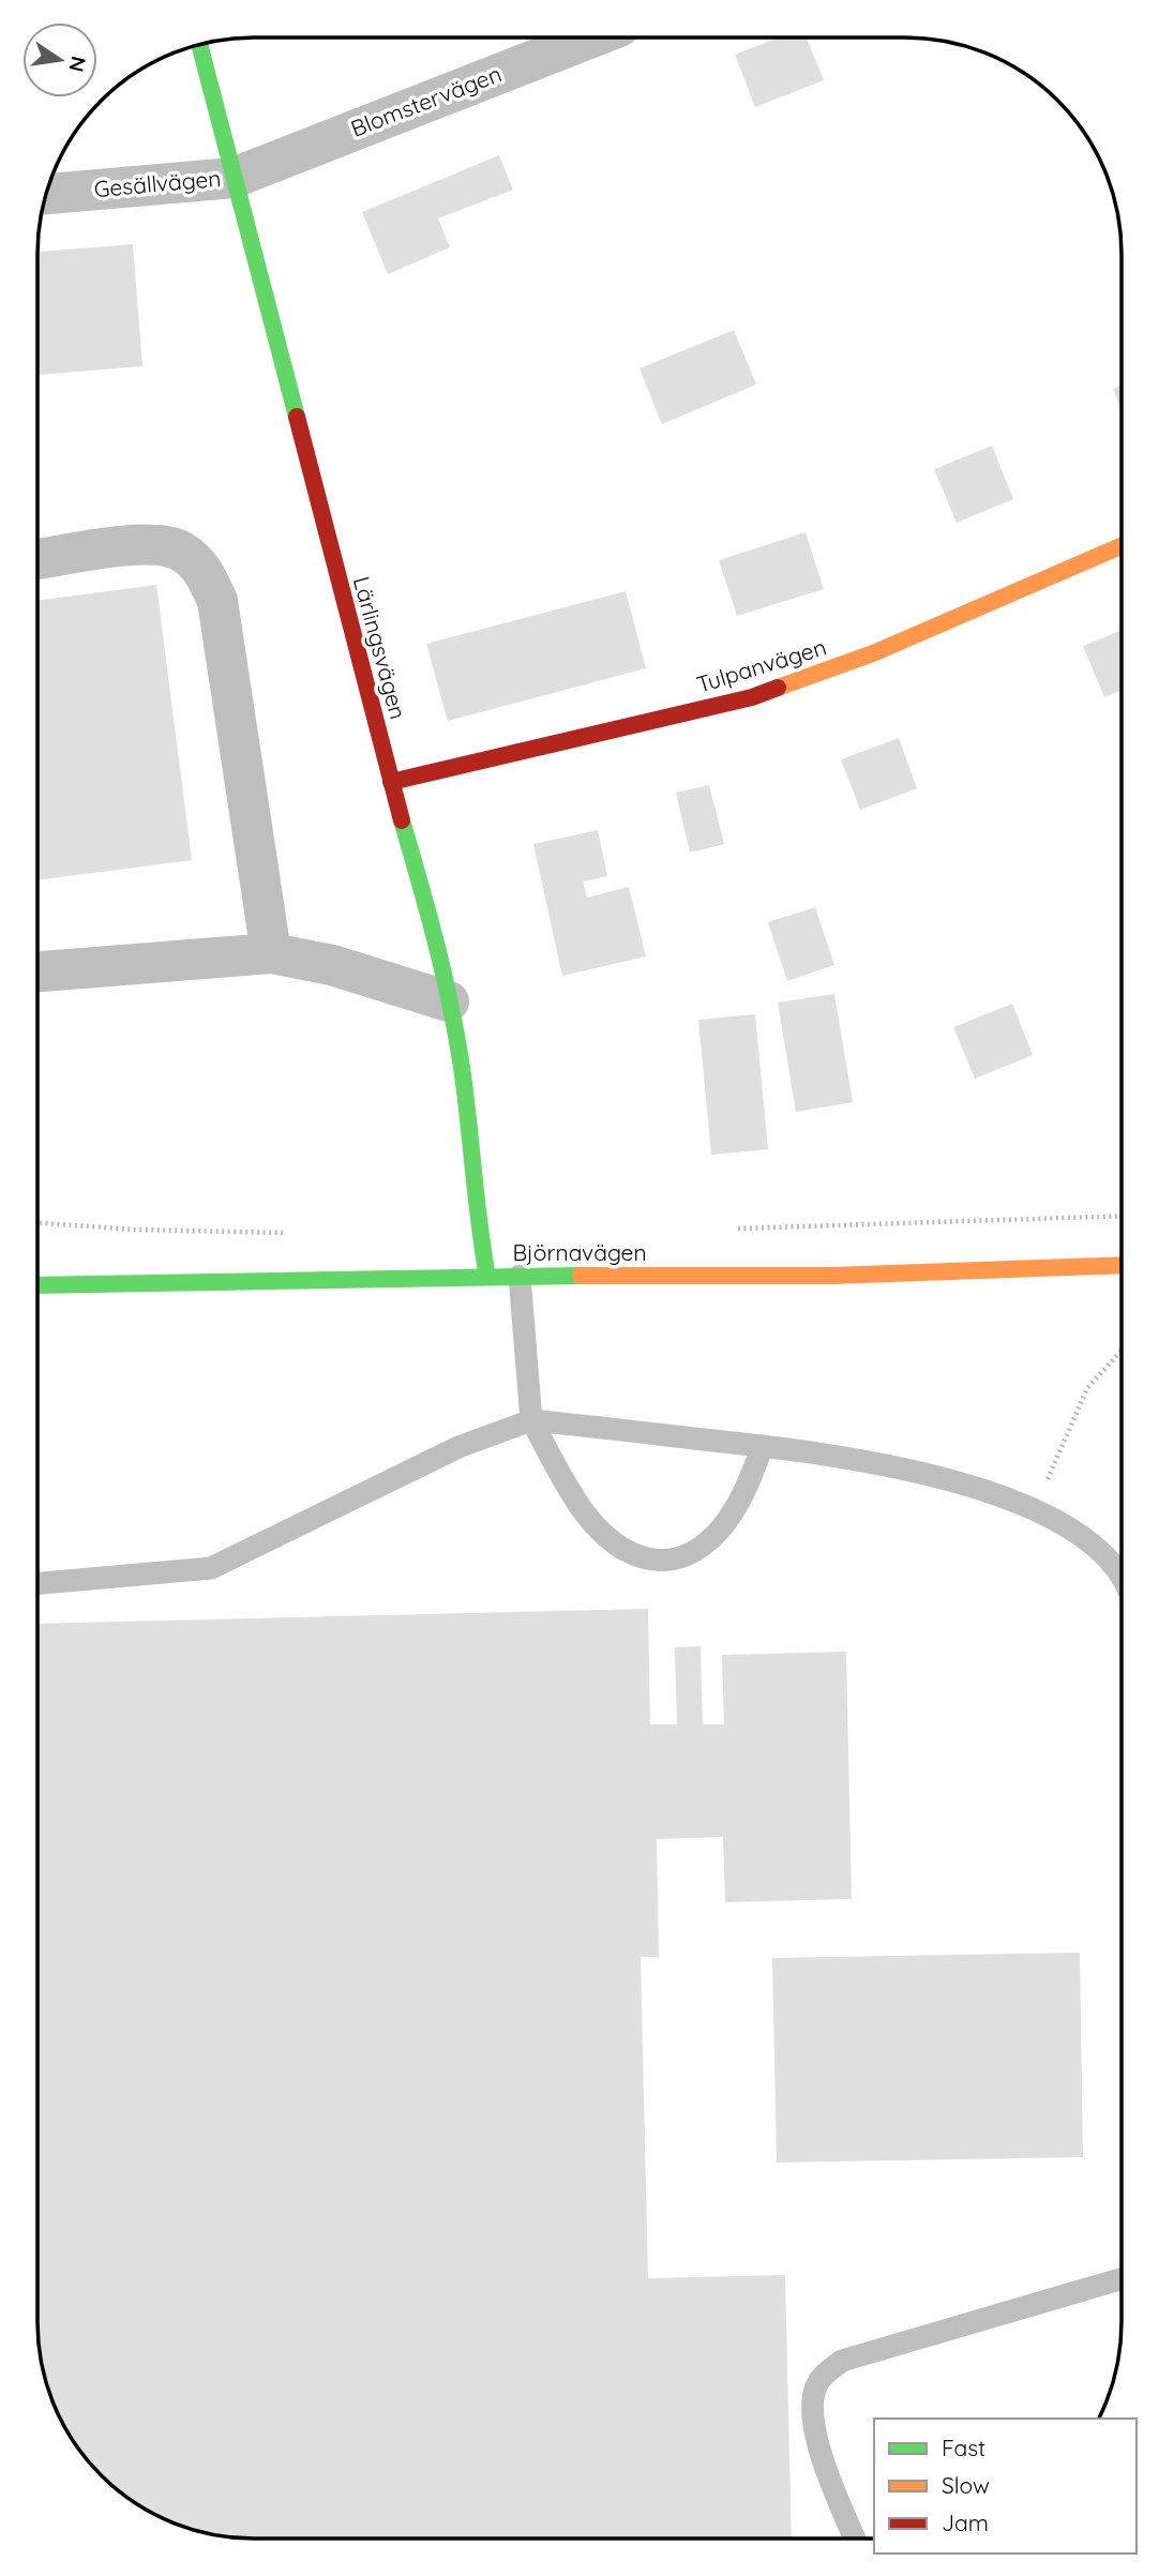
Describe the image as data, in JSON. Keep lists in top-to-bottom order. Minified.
{"streets":{"street":["Blomstervägen","Gesällvägen","Lärlingsvägen","Tulpanvägen","Björnavägen"]},"crossings":[["Blomstervägen","Gesällvägen"],["Blomstervägen","Lärlingsvägen"],["Gesällvägen","Lärlingsvägen"],["Lärlingsvägen","Tulpanvägen"],["Lärlingsvägen","Björnavägen"]],"legend":["Fast","Slow","Jam"],"north":"right"}
